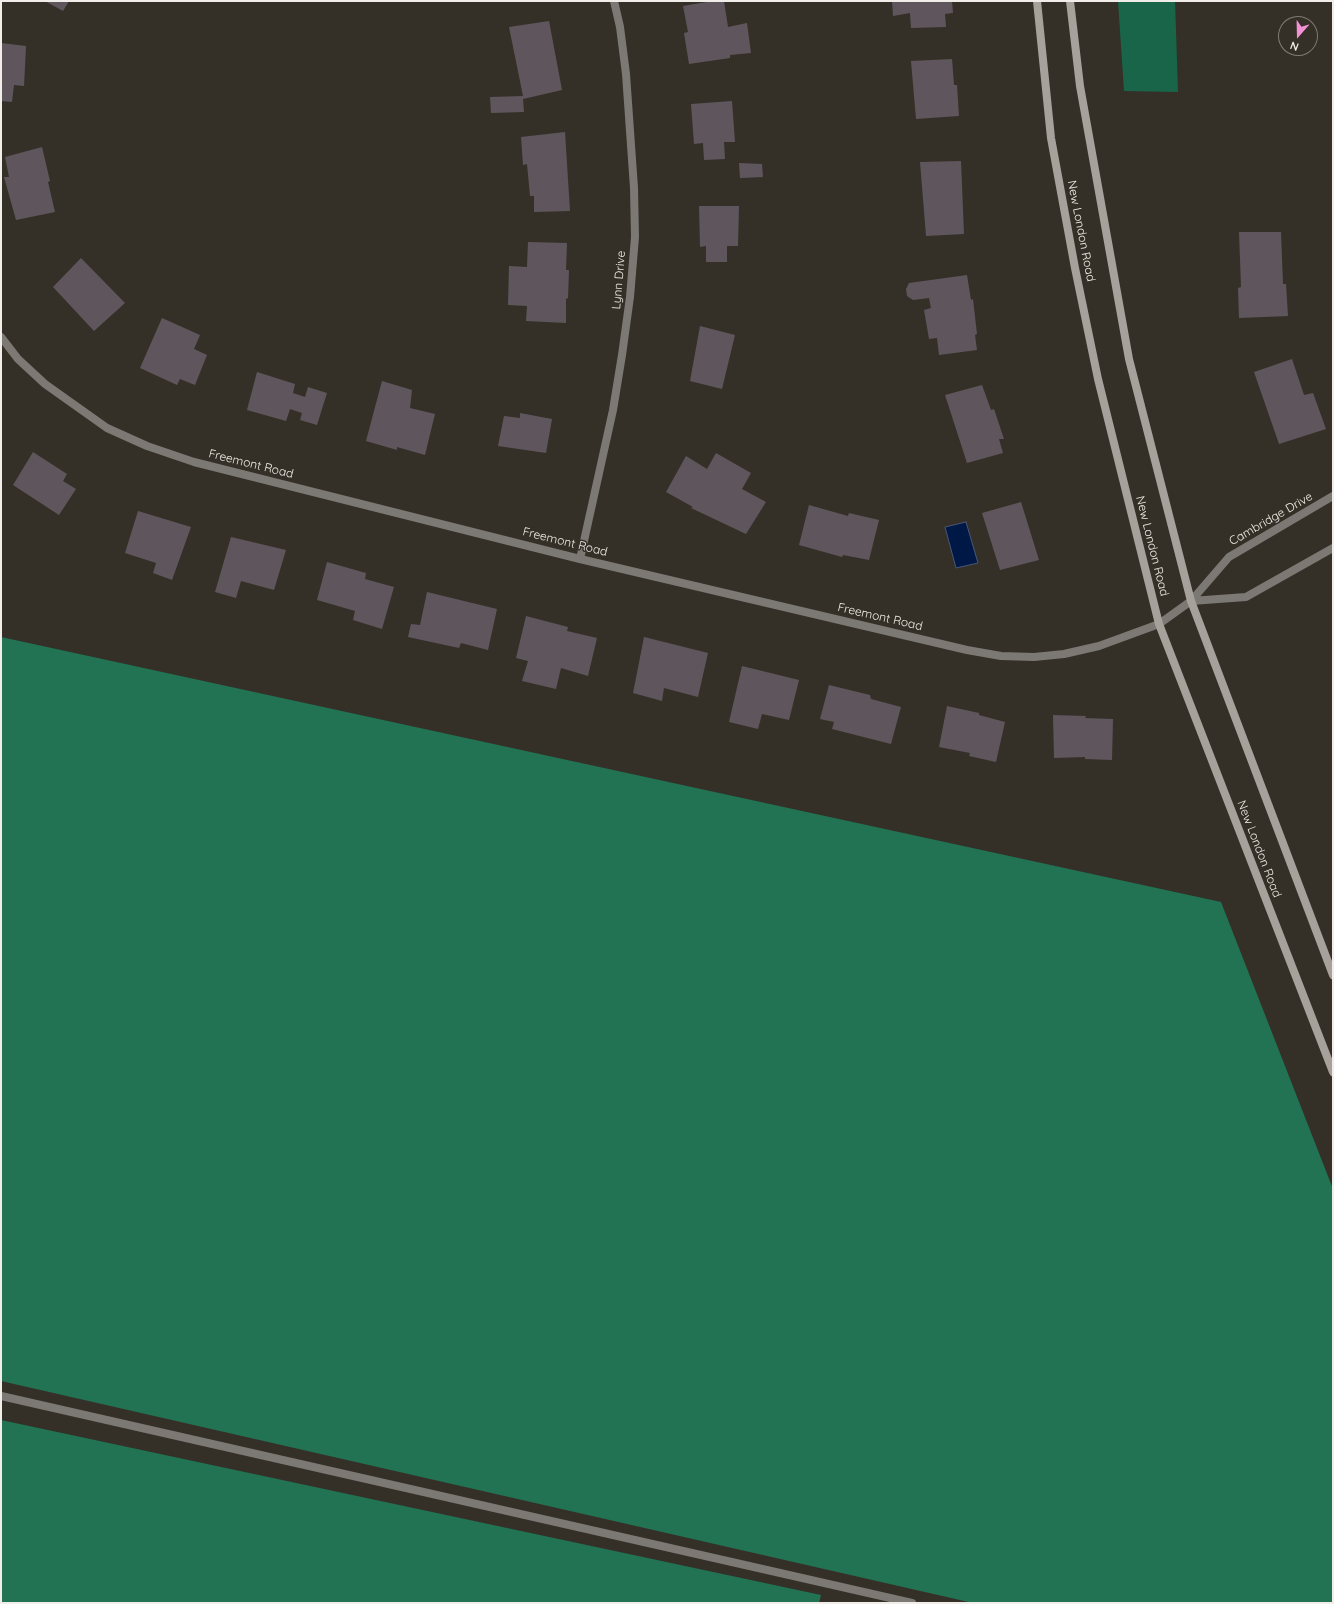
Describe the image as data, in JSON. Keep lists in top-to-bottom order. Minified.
{"streets":{"main road":["New London Road"],"street":["Lynn Drive","Freemont Road","Cambridge Drive"]},"crossings":[["New London Road","Freemont Road"],["New London Road","Cambridge Drive"],["Lynn Drive","Freemont Road"],["Freemont Road","Cambridge Drive"]],"north":"bottom"}
